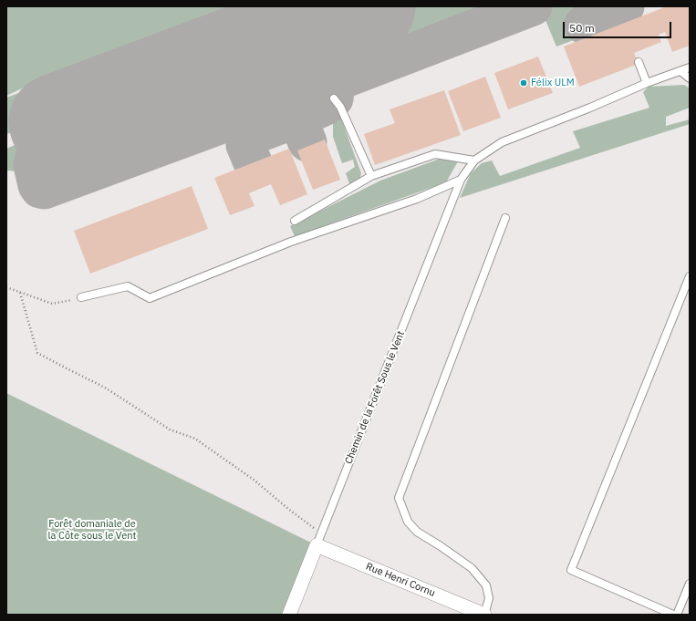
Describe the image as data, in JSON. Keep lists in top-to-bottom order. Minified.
{"streets":{"street":["Chemin de la Forêt Sous le Vent","Rue Henri Cornu"]},"crossings":[["Chemin de la Forêt Sous le Vent","Rue Henri Cornu"]],"parks":["Forêt domaniale de la Côte sous le Vent"],"places":["Félix ULM"],"scale_bar":"50 m"}
